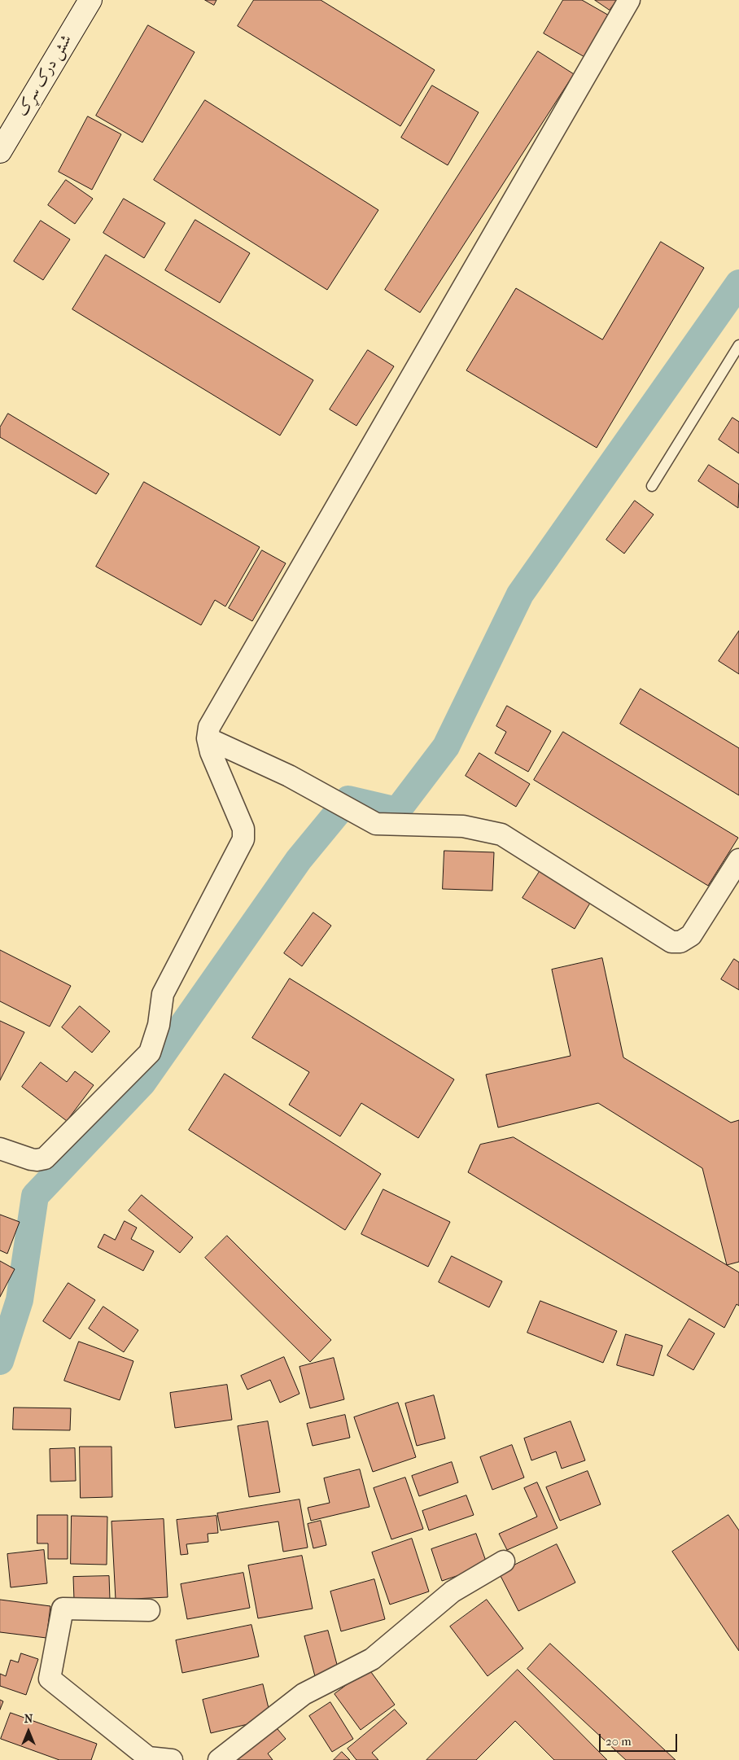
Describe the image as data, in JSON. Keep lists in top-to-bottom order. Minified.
{"streets":{"main road":["شش درک سړک"]},"scale_bar":"20 m","north":"top"}
